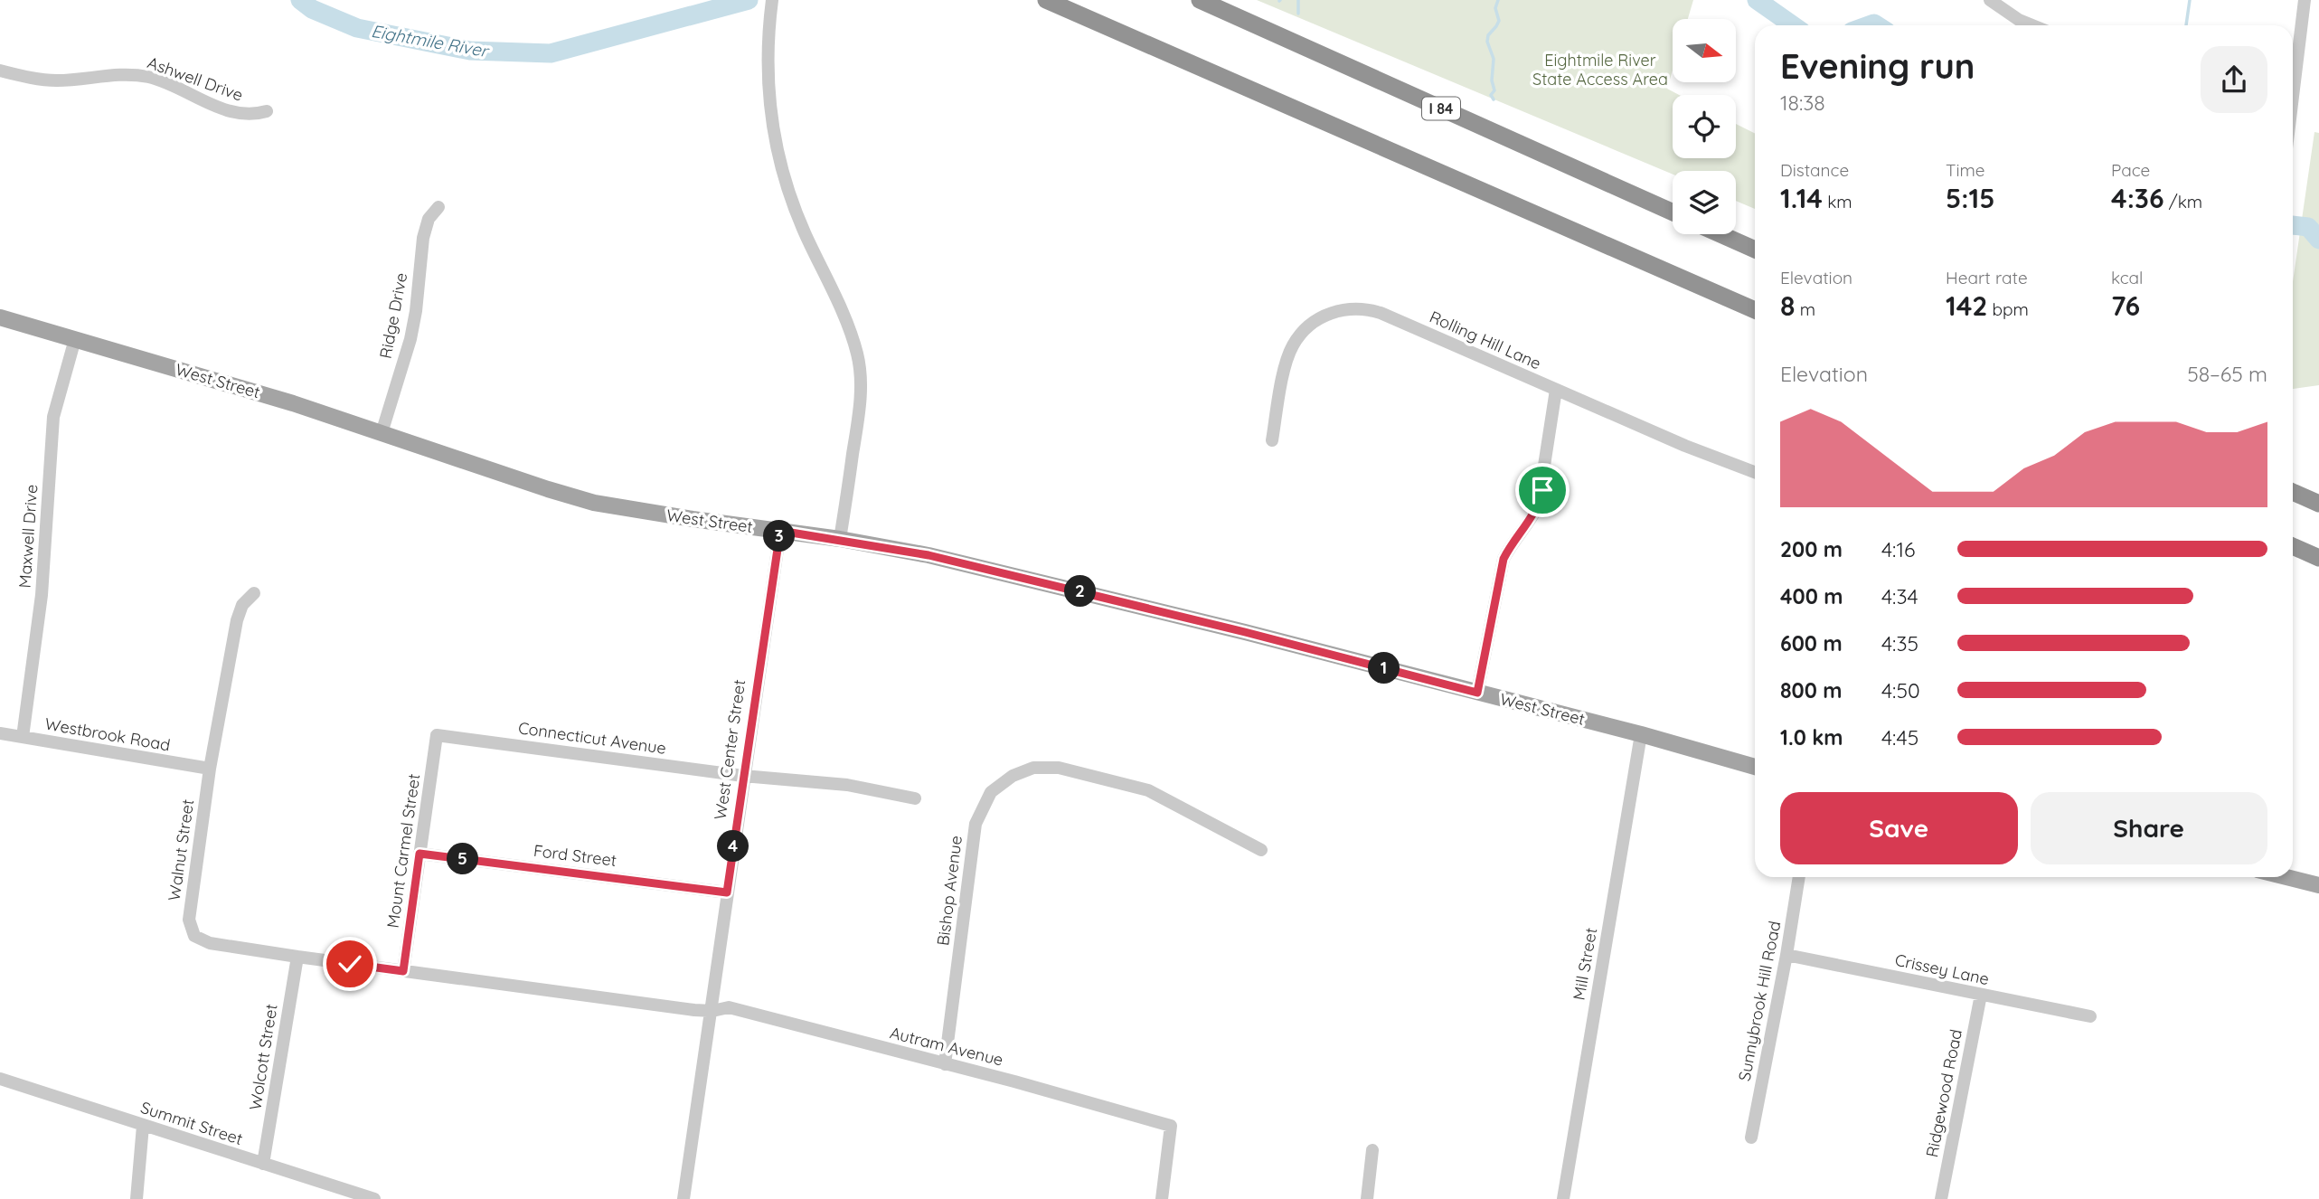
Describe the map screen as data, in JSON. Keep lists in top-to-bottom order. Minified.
{"streets":{"highway":["I 84"],"main road":["West Street"],"street":["Ashwell Drive","Ridge Drive","Rolling Hill Lane","Maxwell Drive","Westbrook Road","Connecticut Avenue","West Center Street","Walnut Street","Mount Carmel Street","Ford Street","Bishop Avenue","Mill Street","Crissey Lane","Sunnybrook Hill Road","Autram Avenue","Wolcott Street","Ridgewood Road","Summit Street"]},"crossings":[["Ridge Drive","West Street"],["West Street","Maxwell Drive"],["West Street","West Center Street"],["West Street","Mill Street"],["Maxwell Drive","Westbrook Road"],["Westbrook Road","Walnut Street"],["Connecticut Avenue","West Center Street"],["Connecticut Avenue","Mount Carmel Street"],["West Center Street","Walnut Street"],["West Center Street","Ford Street"],["West Center Street","Autram Avenue"],["Walnut Street","Mount Carmel Street"],["Walnut Street","Autram Avenue"],["Walnut Street","Wolcott Street"],["Mount Carmel Street","Ford Street"],["Bishop Avenue","Autram Avenue"],["Crissey Lane","Sunnybrook Hill Road"],["Crissey Lane","Ridgewood Road"],["Wolcott Street","Summit Street"]],"water":["Eightmile River"],"parks":["Eightmile River State Access Area"],"north":"right","page":{"heading":["Evening run","18:38"],"stats":[["Distance","1.14 km"],["Time","5:15"],["Pace","4:36 /km"],["Elevation","8 m"],["Heart rate","142 bpm"],["kcal","76"]],"chart":["Elevation","58–65 m"],"pins":["3","2","1","4","5"],"list":[{"name":"200 m","note":"4:16"},{"name":"400 m","note":"4:34"},{"name":"600 m","note":"4:35"},{"name":"800 m","note":"4:50"},{"name":"1.0 km","note":"4:45"}],"buttons":["Save","Share"]}}
